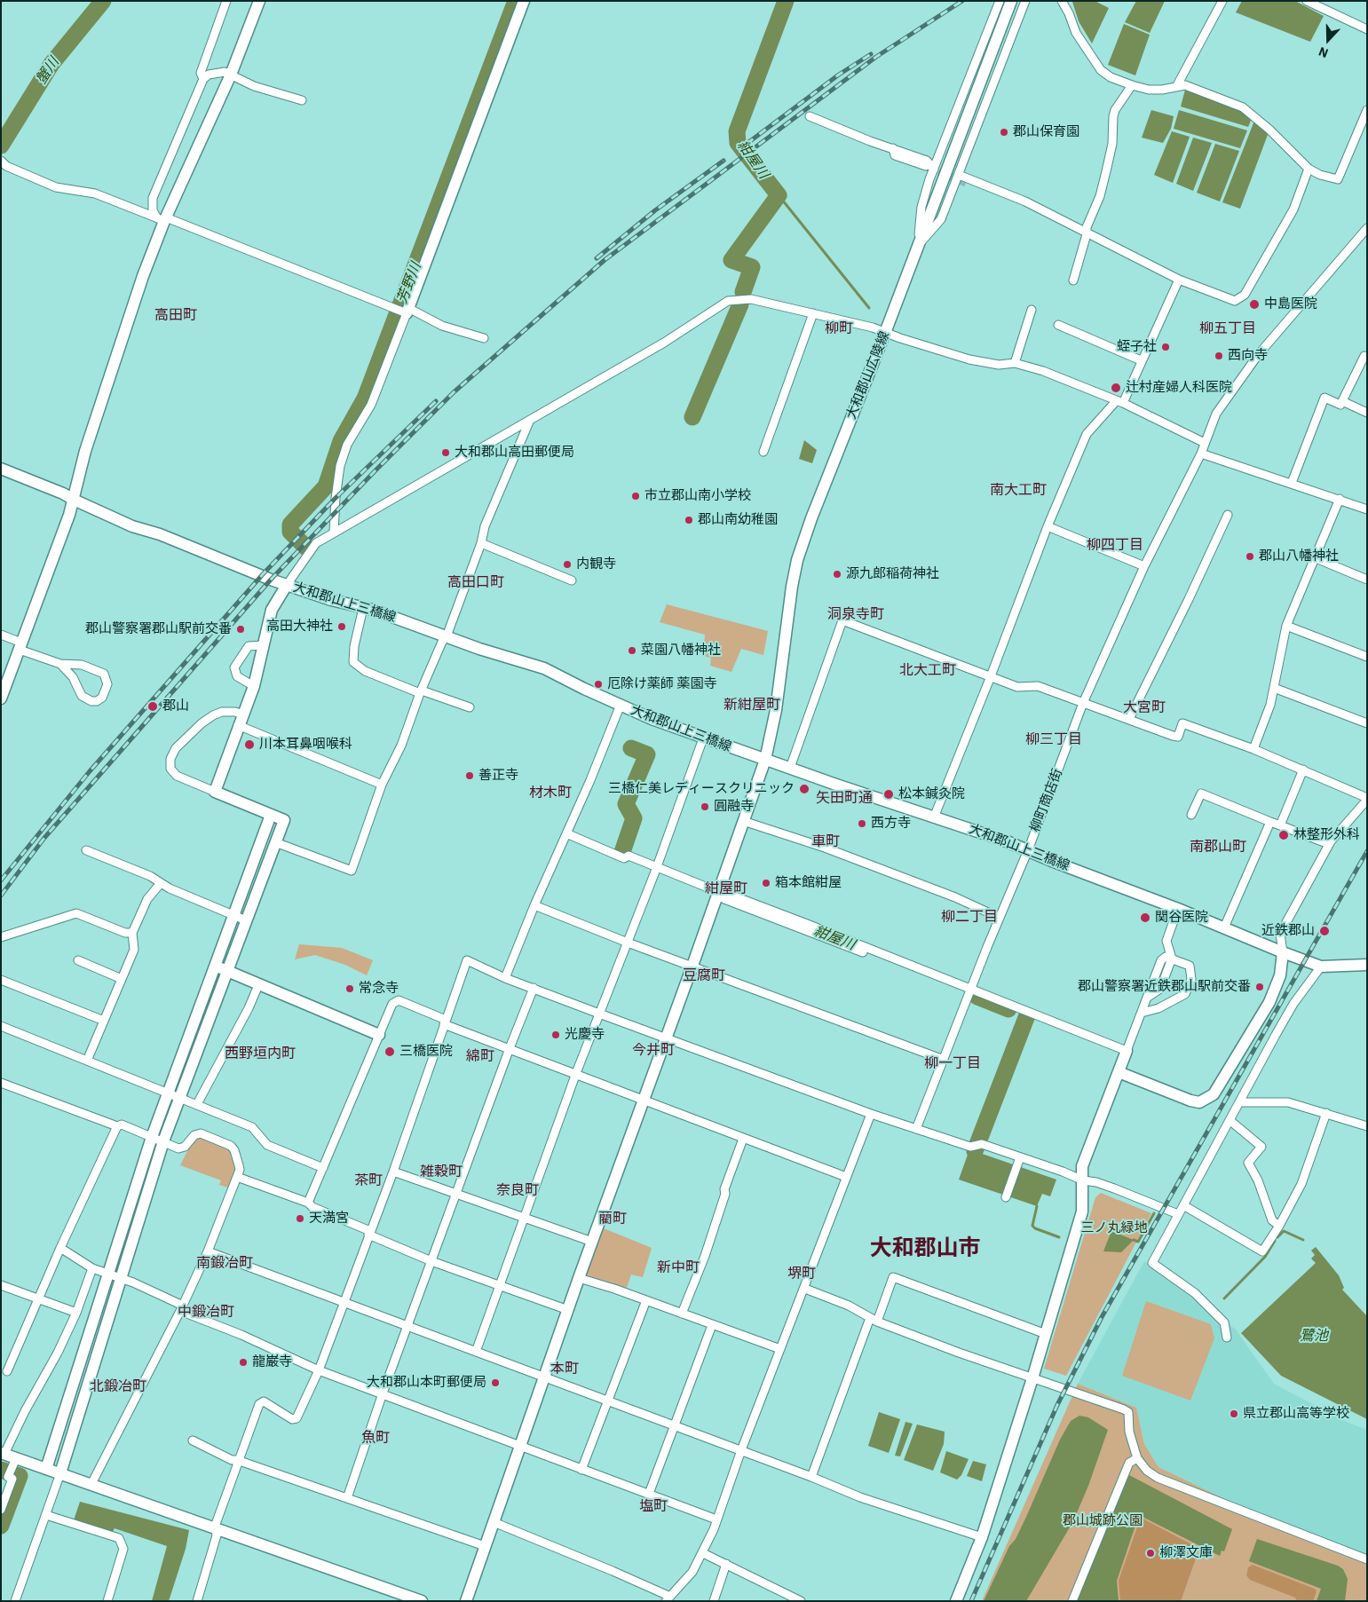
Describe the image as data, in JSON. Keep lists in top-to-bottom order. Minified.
{"streets":{"street":["大和郡山広陵線","大和郡山上三橋線","柳町商店街"]},"crossings":[["大和郡山広陵線","大和郡山上三橋線"],["大和郡山上三橋線","柳町商店街"]],"districts":["高田町","柳町","柳五丁目","南大工町","柳四丁目","高田口町","洞泉寺町","北大工町","新紺屋町","大宮町","柳三丁目","材木町","矢田町通","車町","南郡山町","紺屋町","柳二丁目","豆腐町","今井町","西野垣内町","綿町","柳一丁目","雑穀町","茶町","奈良町","藺町","大和郡山市","南鍛冶町","新中町","堺町","中鍛冶町","本町","北鍛冶町","魚町","塩町"],"water":["蟹川","紺屋川","芳野川","鷺池"],"parks":["三ノ丸緑地","郡山城跡公園"],"places":["郡山保育園","中島医院","蛭子社","西向寺","辻村産婦人科医院","大和郡山高田郵便局","市立郡山南小学校","郡山南幼稚園","郡山八幡神社","内観寺","源九郎稲荷神社","高田大神社","郡山警察署郡山駅前交番","菜園八幡神社","厄除け薬師 薬園寺","郡山","川本耳鼻咽喉科","善正寺","三橋仁美レディースクリニック","松本鍼灸院","圓融寺","西方寺","林整形外科","箱本館紺屋","関谷医院","近鉄郡山","郡山警察署近鉄郡山駅前交番","常念寺","光慶寺","三橋医院","天満宮","龍巌寺","大和郡山本町郵便局","県立郡山高等学校","柳澤文庫"],"north":"bottom"}
